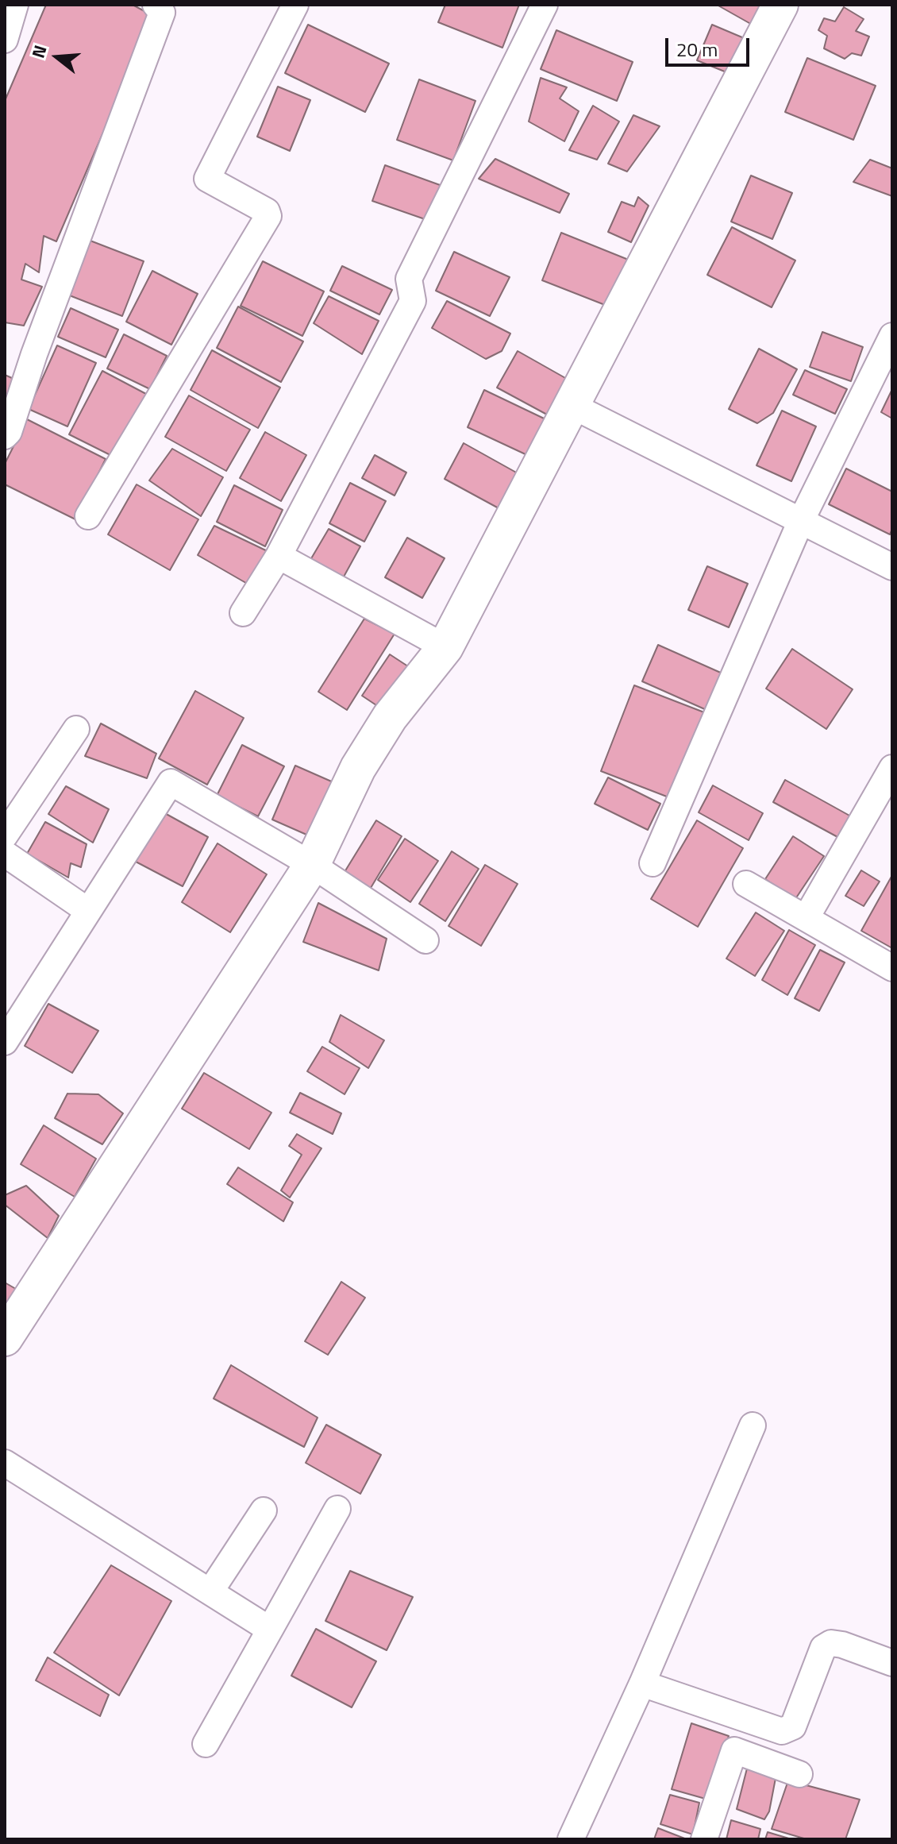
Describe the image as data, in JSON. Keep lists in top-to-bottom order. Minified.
{"scale_bar":"20 m","north":"left"}
